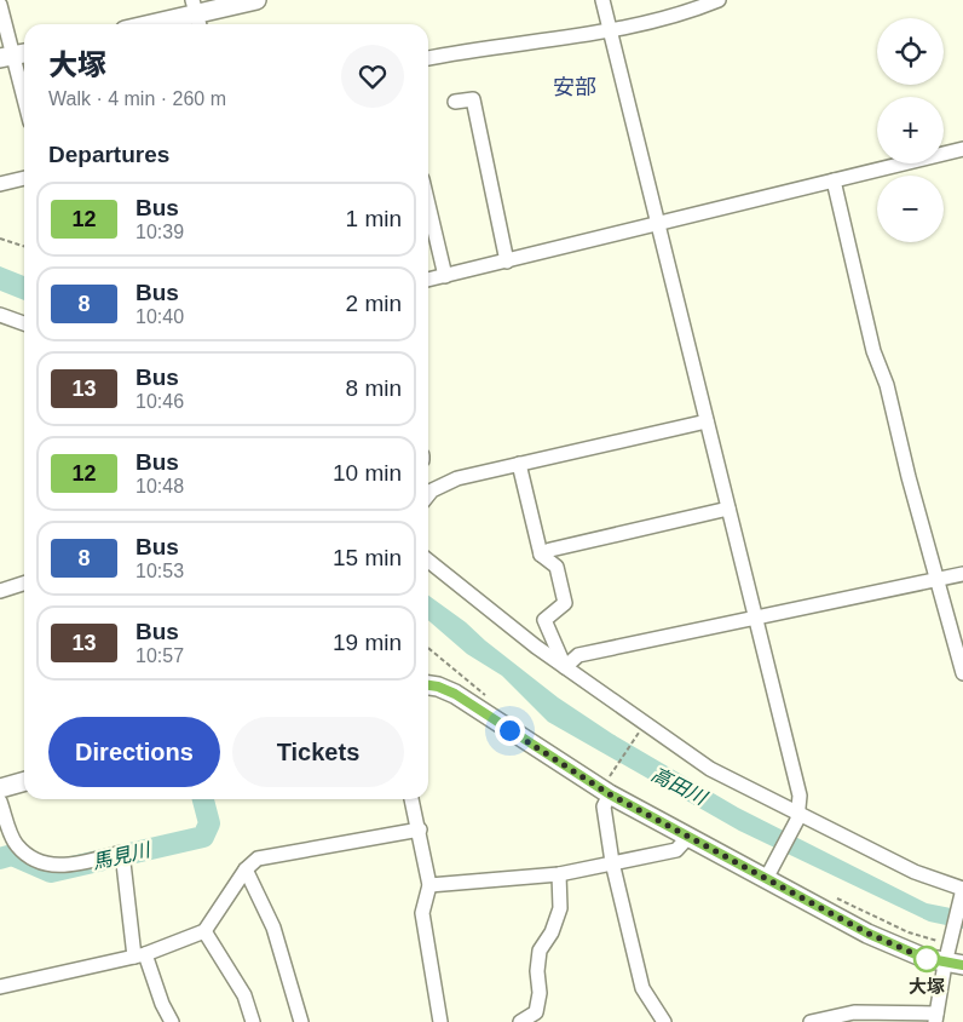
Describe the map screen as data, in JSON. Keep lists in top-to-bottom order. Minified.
{"districts":["安部"],"water":["高田川","馬見川"],"places":["大塚"],"lines":["bus line 12"],"page":{"map_buttons":["+","−"],"heading":[["大塚","Walk · 4 min · 260 m"],"Departures"],"list":[{"mark":"12","name":"Bus","note":"10:39","value":"1 min"},{"mark":"8","name":"Bus","note":"10:40","value":"2 min"},{"mark":"13","name":"Bus","note":"10:46","value":"8 min"},{"mark":"12","name":"Bus","note":"10:48","value":"10 min"},{"mark":"8","name":"Bus","note":"10:53","value":"15 min"},{"mark":"13","name":"Bus","note":"10:57","value":"19 min"}],"buttons":["Directions","Tickets"]}}
